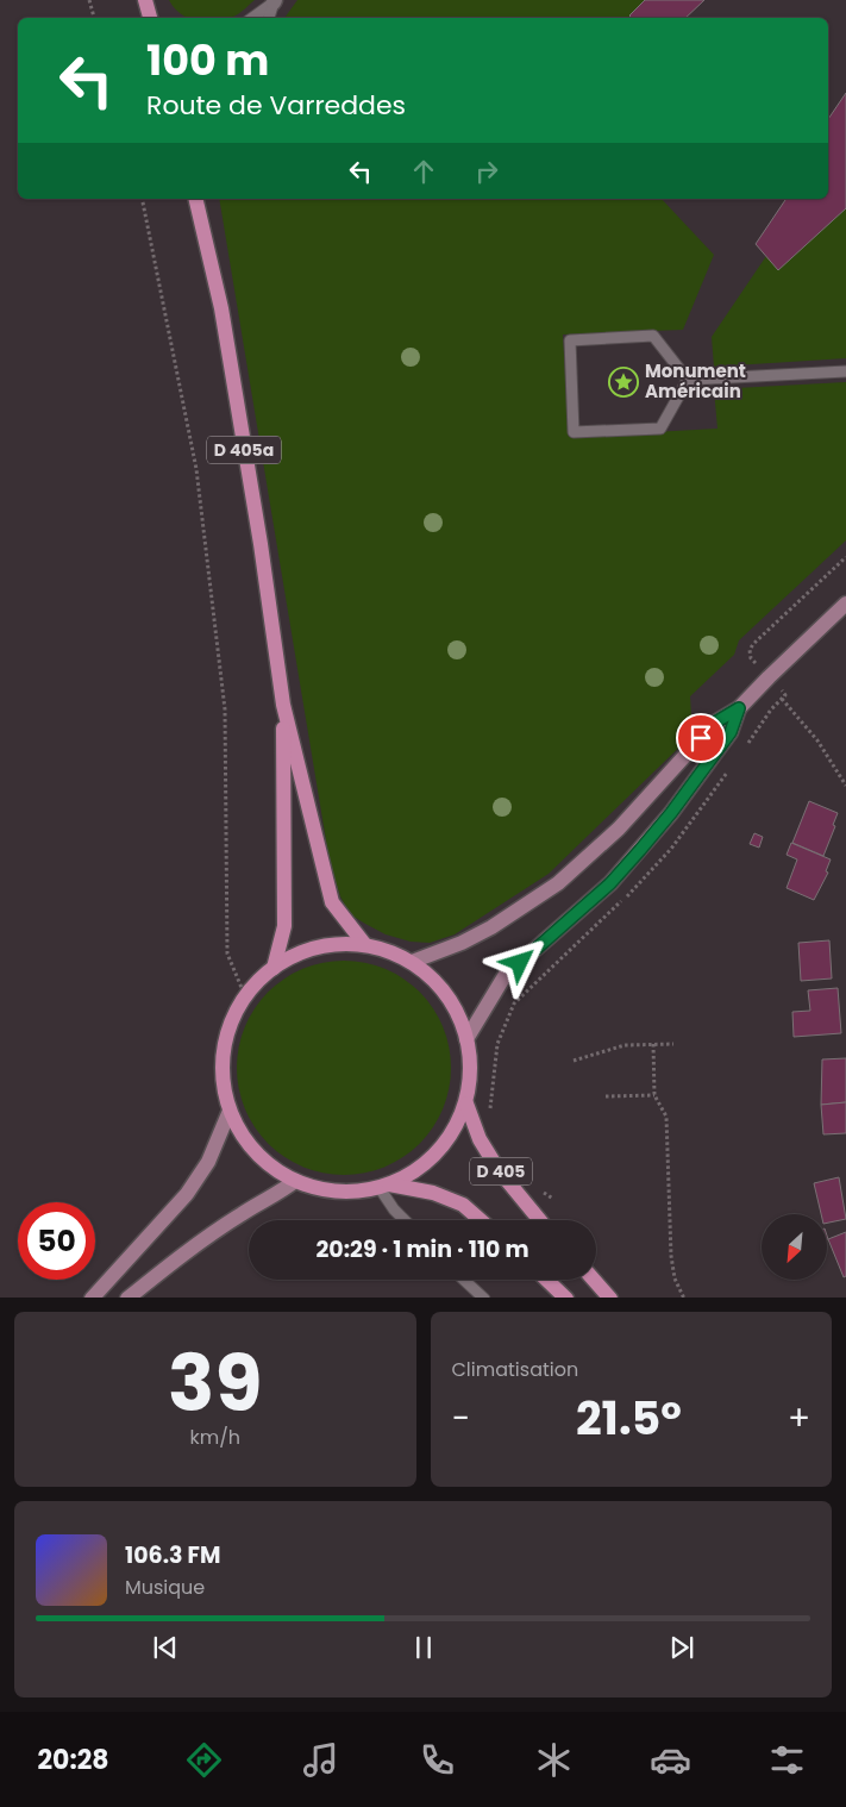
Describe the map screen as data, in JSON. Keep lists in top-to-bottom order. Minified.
{"streets":{"main road":["D 405a","D 405"]},"places":{"place":["Monument Américain"]},"north":"bottom left","page":{"turn":["100 m","Route de Varreddes"],"limit":"50","trip":"20:29 · 1 min · 110 m","tile":[["39","km/h"],"Climatisation"],"heat":["−","21.5°","+"],"song":["106.3 FM","Musique"],"tabs":"20:28"}}
